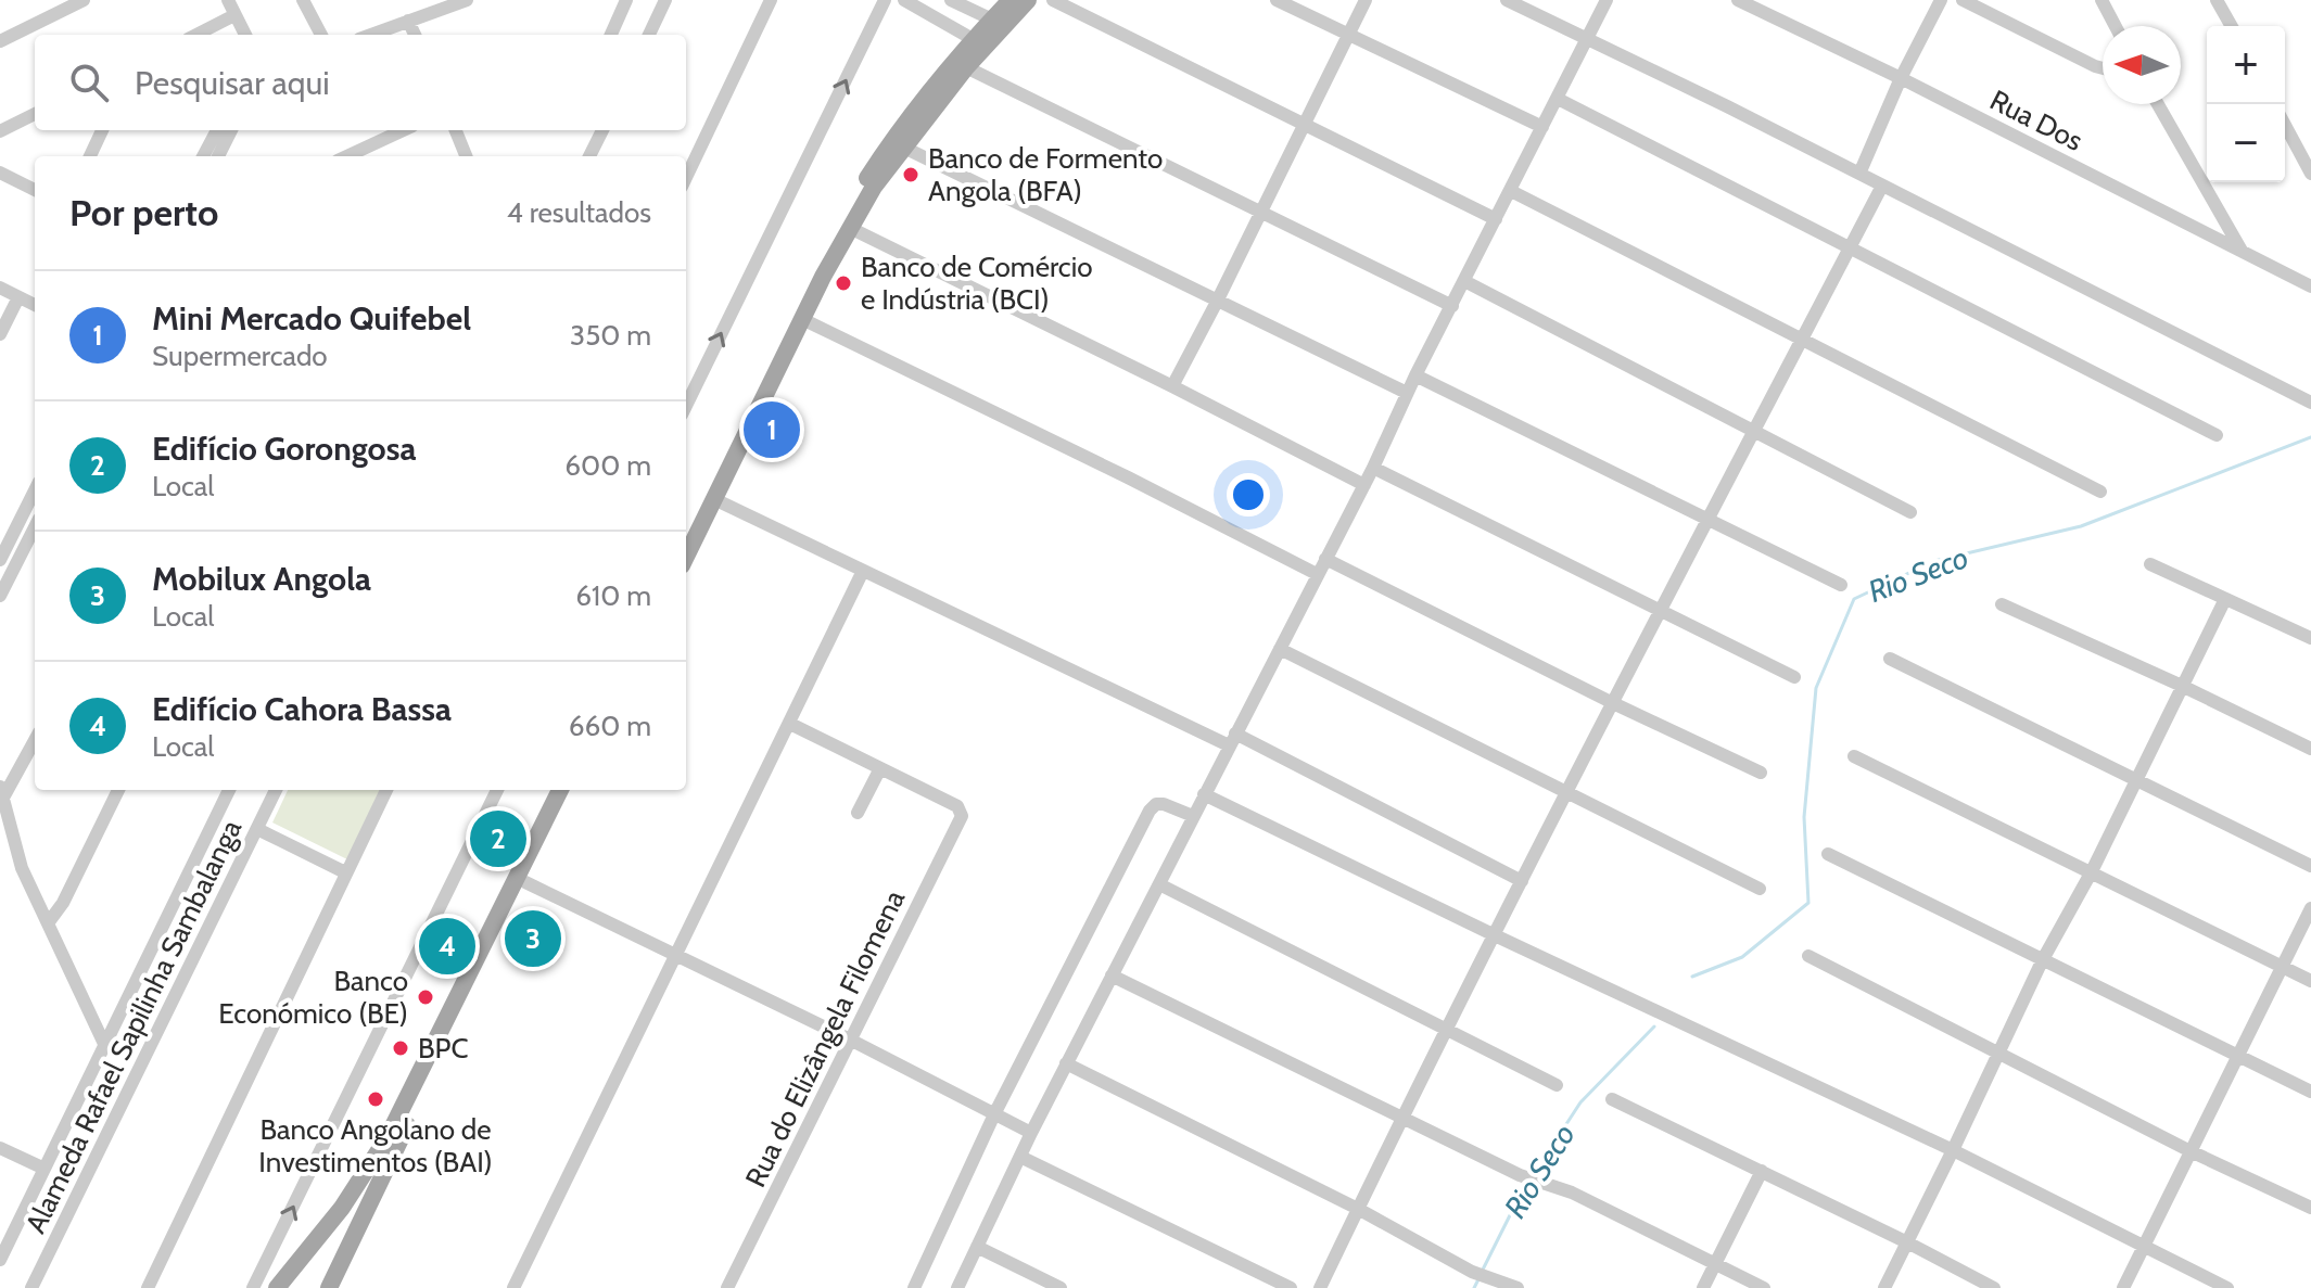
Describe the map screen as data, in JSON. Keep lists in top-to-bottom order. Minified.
{"streets":{"street":["Rua Dos","Alameda Rafael Sapilinha Sambalanga","Rua do Elizângela Filomena"]},"water":["Rio Seco"],"places":["Banco de Formento Angola (BFA)","Banco de Comércio e Indústria (BCI)","Banco Económico (BE)","BPC","Banco Angolano de Investimentos (BAI)"],"north":"left","page":{"map_buttons":["+","−"],"search":"Pesquisar aqui","heading":["Por perto","4 resultados"],"list":[{"mark":"1","name":"Mini Mercado Quifebel","note":"Supermercado","value":"350 m"},{"mark":"2","name":"Edifício Gorongosa","note":"Local","value":"600 m"},{"mark":"3","name":"Mobilux Angola","note":"Local","value":"610 m"},{"mark":"4","name":"Edifício Cahora Bassa","note":"Local","value":"660 m"}],"pins":["1","2","3","4"]}}
